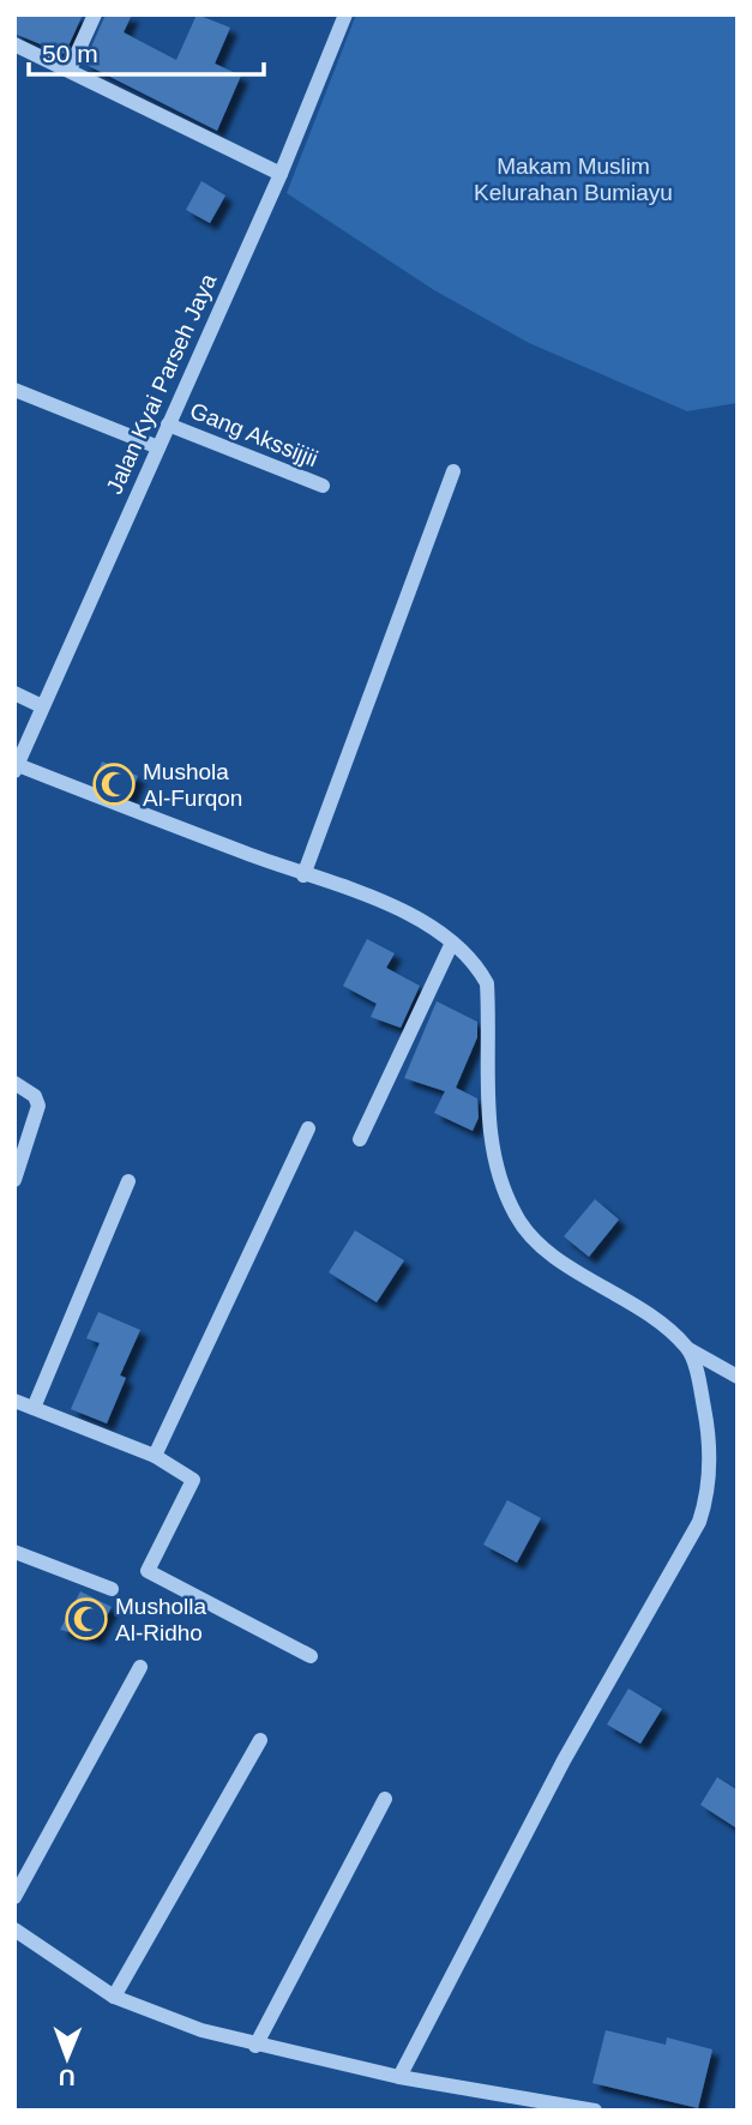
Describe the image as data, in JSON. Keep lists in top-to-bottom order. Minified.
{"streets":{"street":["Jalan Kyai Parseh Jaya","Gang Akssijjii"]},"crossings":[["Jalan Kyai Parseh Jaya","Gang Akssijjii"]],"parks":["Makam Muslim Kelurahan Bumiayu"],"places":{"mosque":["Mushola Al-Furqon","Musholla Al-Ridho"]},"scale_bar":"50 m","north":"bottom"}
